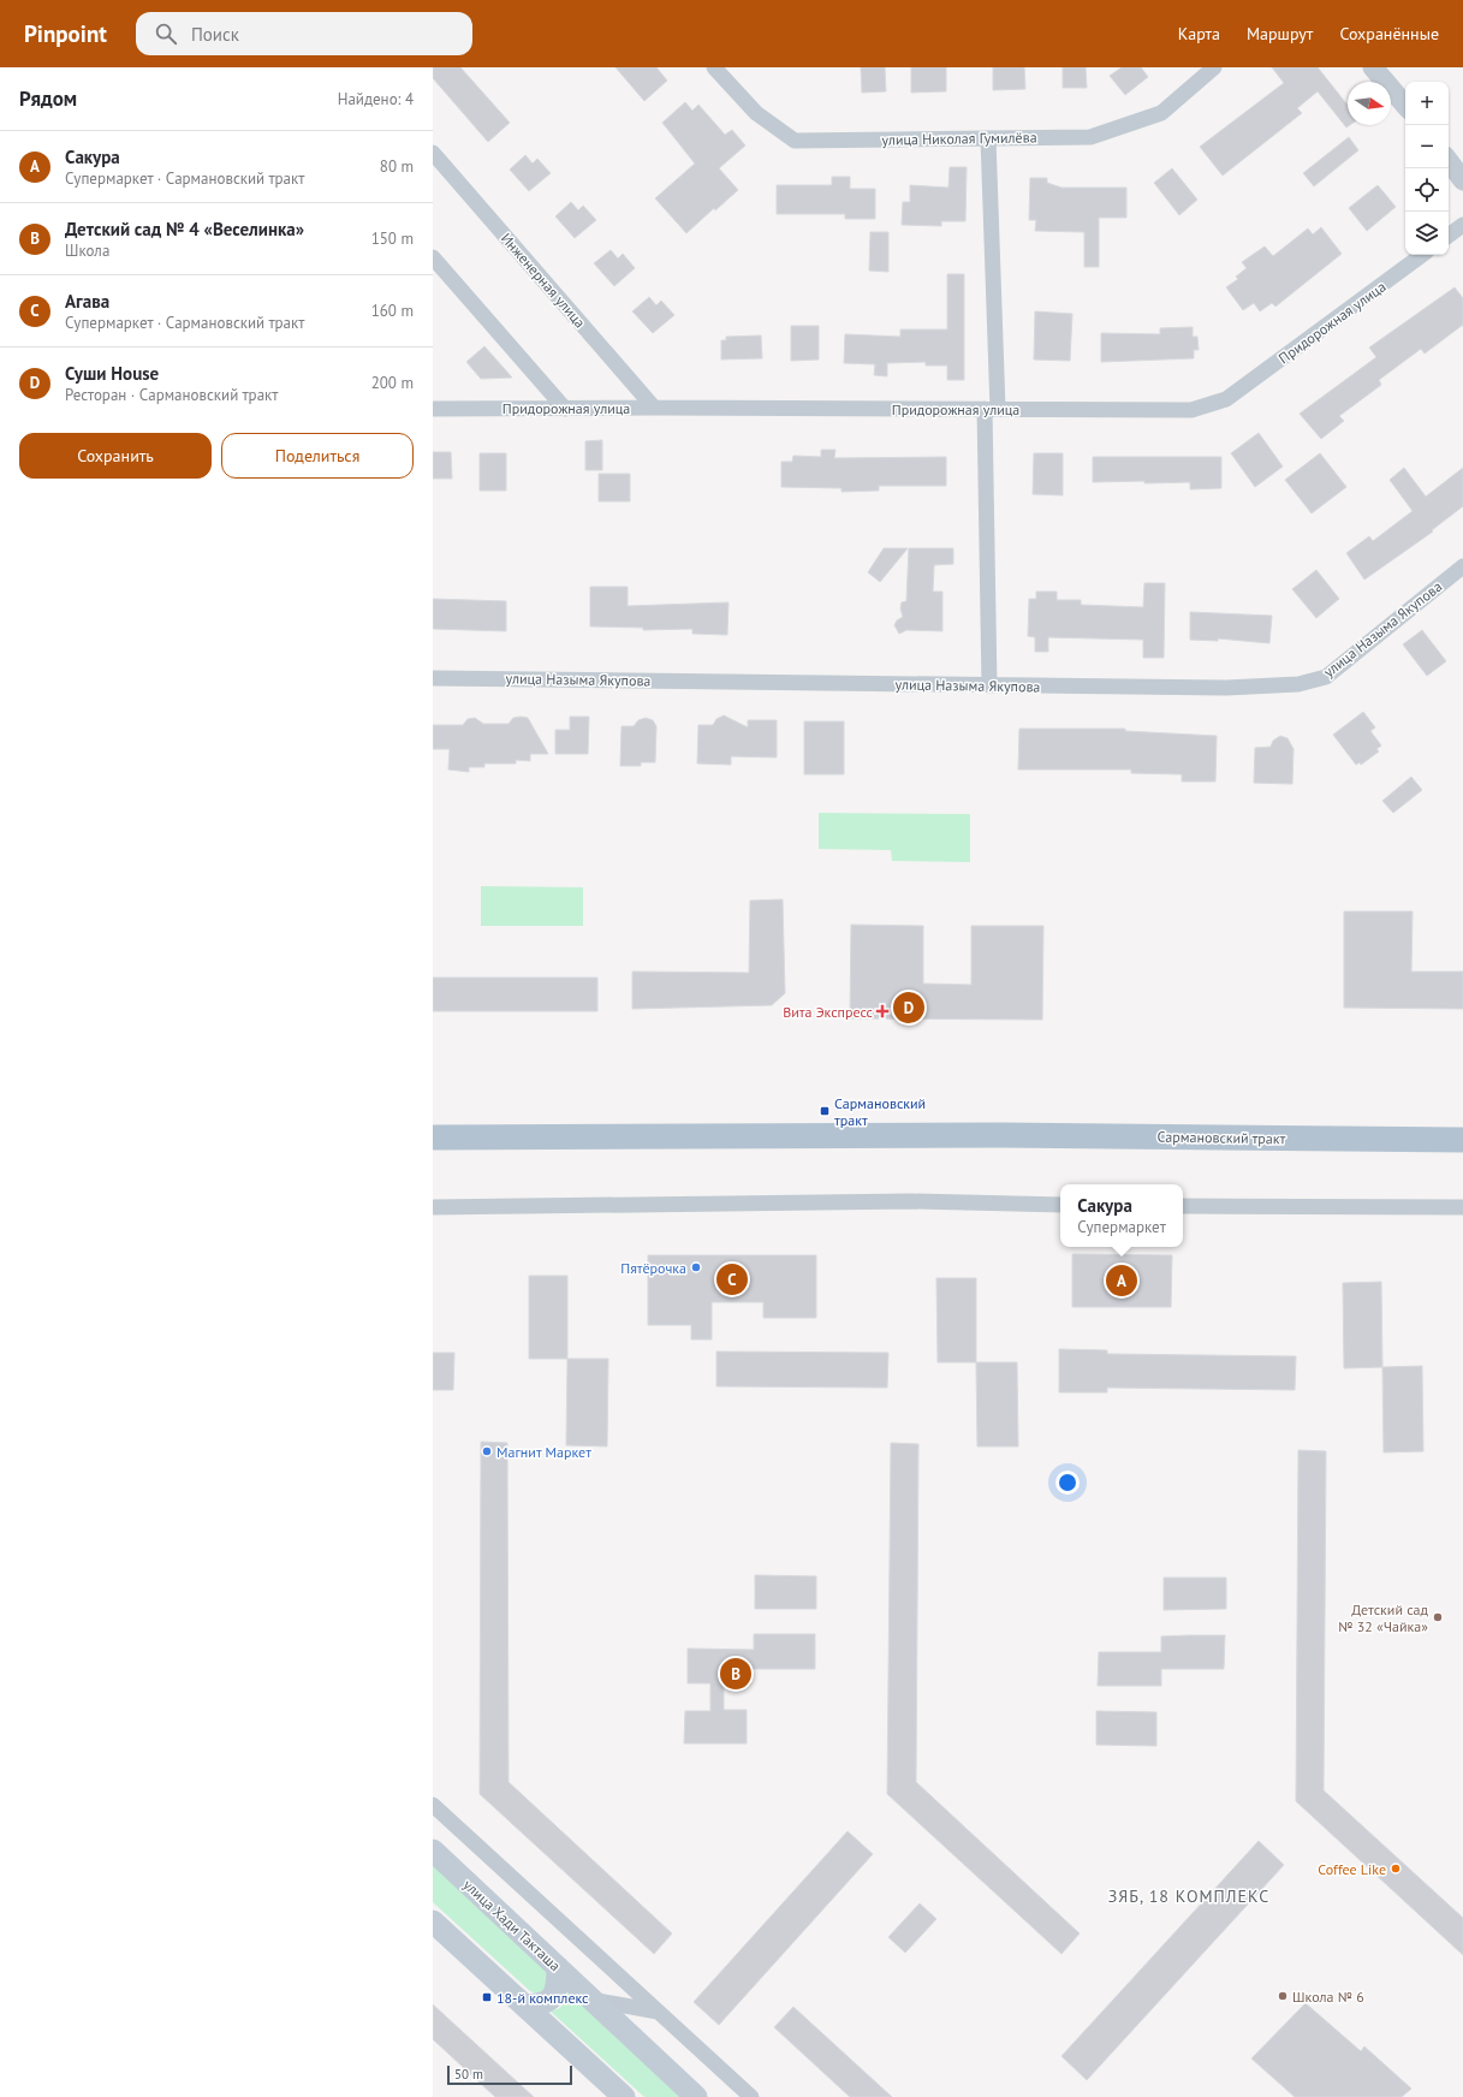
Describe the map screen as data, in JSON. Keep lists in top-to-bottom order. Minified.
{"streets":{"main road":["Сармановский тракт","улица Хади Такташа"],"street":["улица Николая Гумилёва","Инженерная улица","Придорожная улица","улица Назыма Якупова"]},"crossings":[["Инженерная улица","Придорожная улица"]],"districts":["ЗЯБ, 18 КОМПЛЕКС"],"places":{"health":["Вита Экспресс"],"transit":["Сармановский тракт","18-й комплекс"],"other":["Пятёрочка","Магнит Маркет","Детский сад № 32 «Чайка»","Coffee Like","Школа № 6"]},"scale_bar":"50 m","north":"right","page":{"header":"Pinpoint","search":"Поиск","nav":["Карта","Маршрут","Сохранённые"],"heading":["Рядом","Найдено: 4"],"map_buttons":["+","−"],"list":[{"mark":"A","name":"Сакура","note":"Супермаркет · Сармановский тракт","value":"80 m"},{"mark":"B","name":"Детский сад № 4 «Веселинка»","note":"Школа","value":"150 m"},{"mark":"C","name":"Агава","note":"Супермаркет · Сармановский тракт","value":"160 m"},{"mark":"D","name":"Суши House","note":"Ресторан · Сармановский тракт","value":"200 m"}],"buttons":["Сохранить","Поделиться"],"pins":["D","C","A","B"],"popup":["Сакура","Супермаркет"],"scale":"50 m"}}
